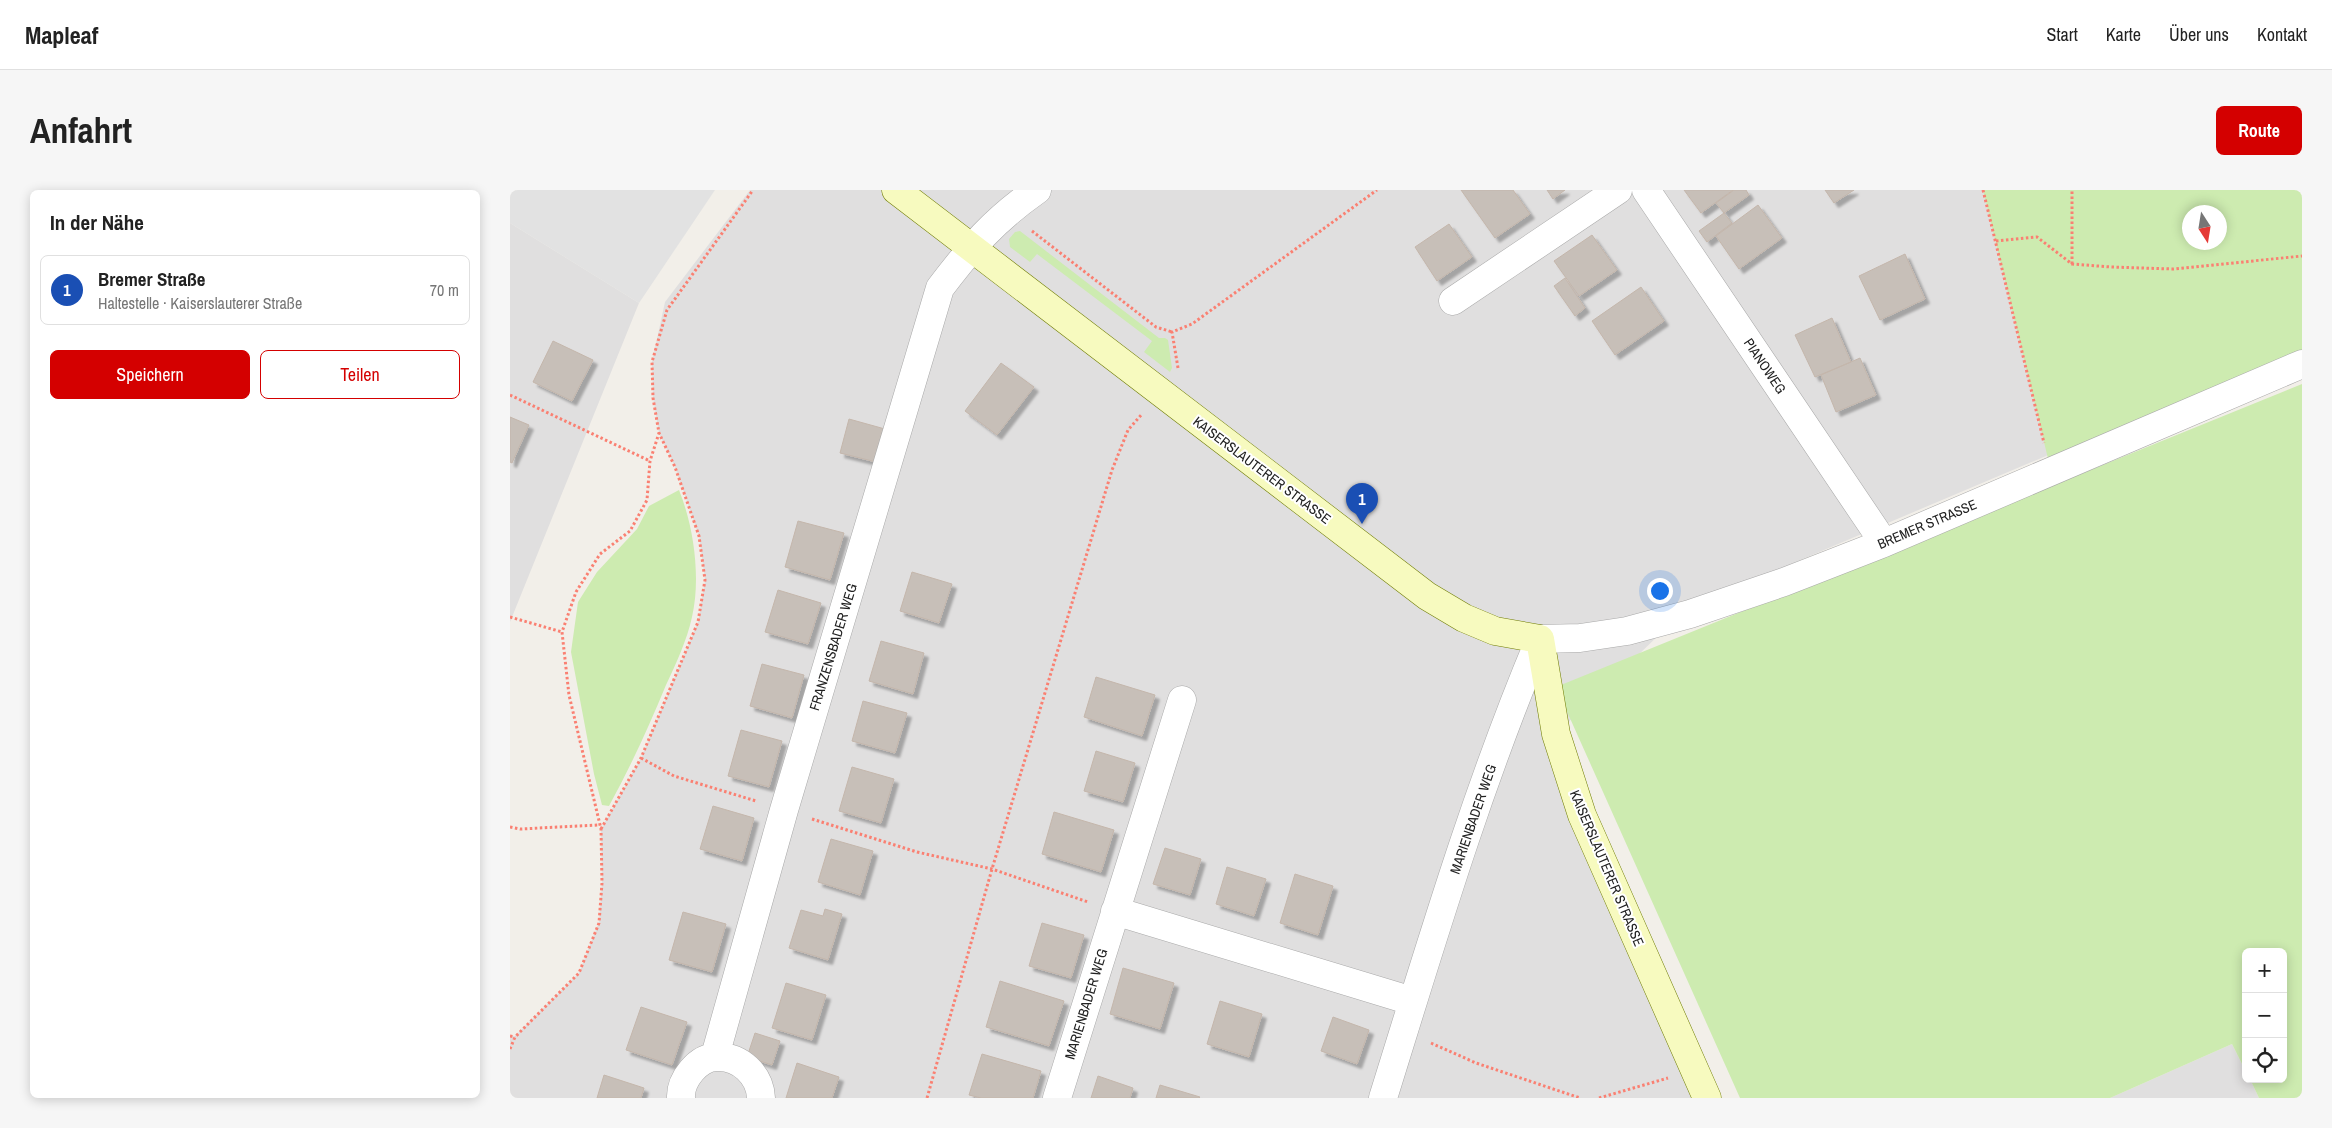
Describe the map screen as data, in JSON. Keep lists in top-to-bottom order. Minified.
{"streets":{"street":["PIANOWEG","KAISERSLAUTERER STRASSE","BREMER STRASSE","FRANZENSBADER WEG","MARIENBADER WEG"]},"crossings":[["PIANOWEG","BREMER STRASSE"],["KAISERSLAUTERER STRASSE","BREMER STRASSE"],["KAISERSLAUTERER STRASSE","FRANZENSBADER WEG"],["KAISERSLAUTERER STRASSE","MARIENBADER WEG"],["BREMER STRASSE","MARIENBADER WEG"]],"north":"bottom","page":{"header":"Mapleaf","nav":["Start","Karte","Über uns","Kontakt"],"buttons":["Route",["Speichern","Teilen"]],"title":"Anfahrt","heading":"In der Nähe","list":[{"mark":"1","name":"Bremer Straße","note":"Haltestelle · Kaiserslauterer Straße","value":"70 m"}],"pins":"1","map_buttons":["+","−"]}}
